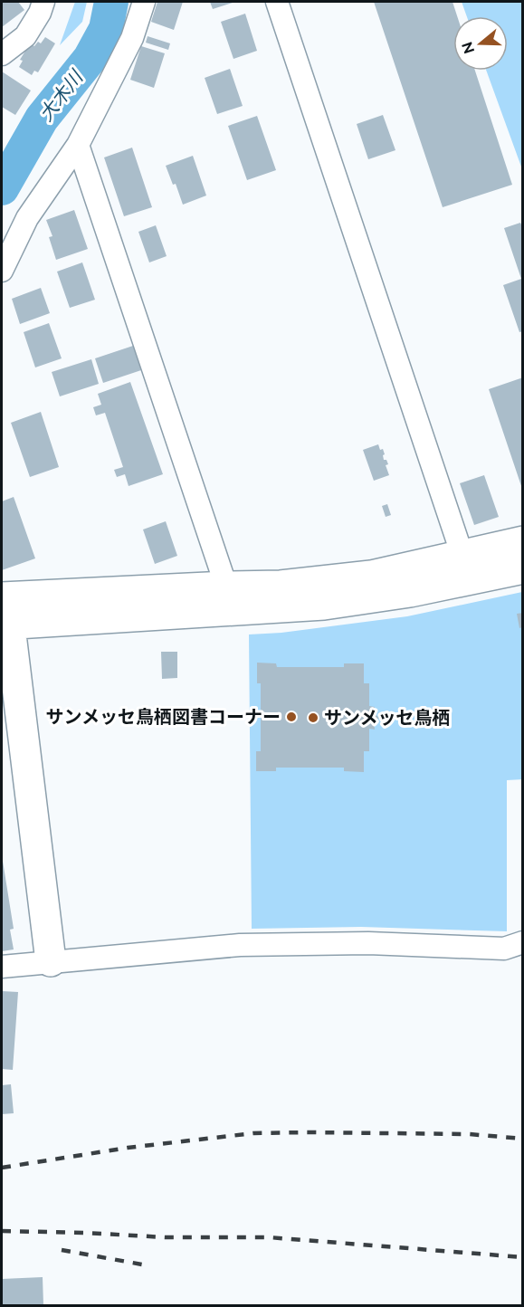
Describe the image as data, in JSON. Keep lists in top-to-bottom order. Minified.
{"water":["大木川"],"places":["サンメッセ鳥栖図書コーナー","サンメッセ鳥栖"],"north":"left"}
